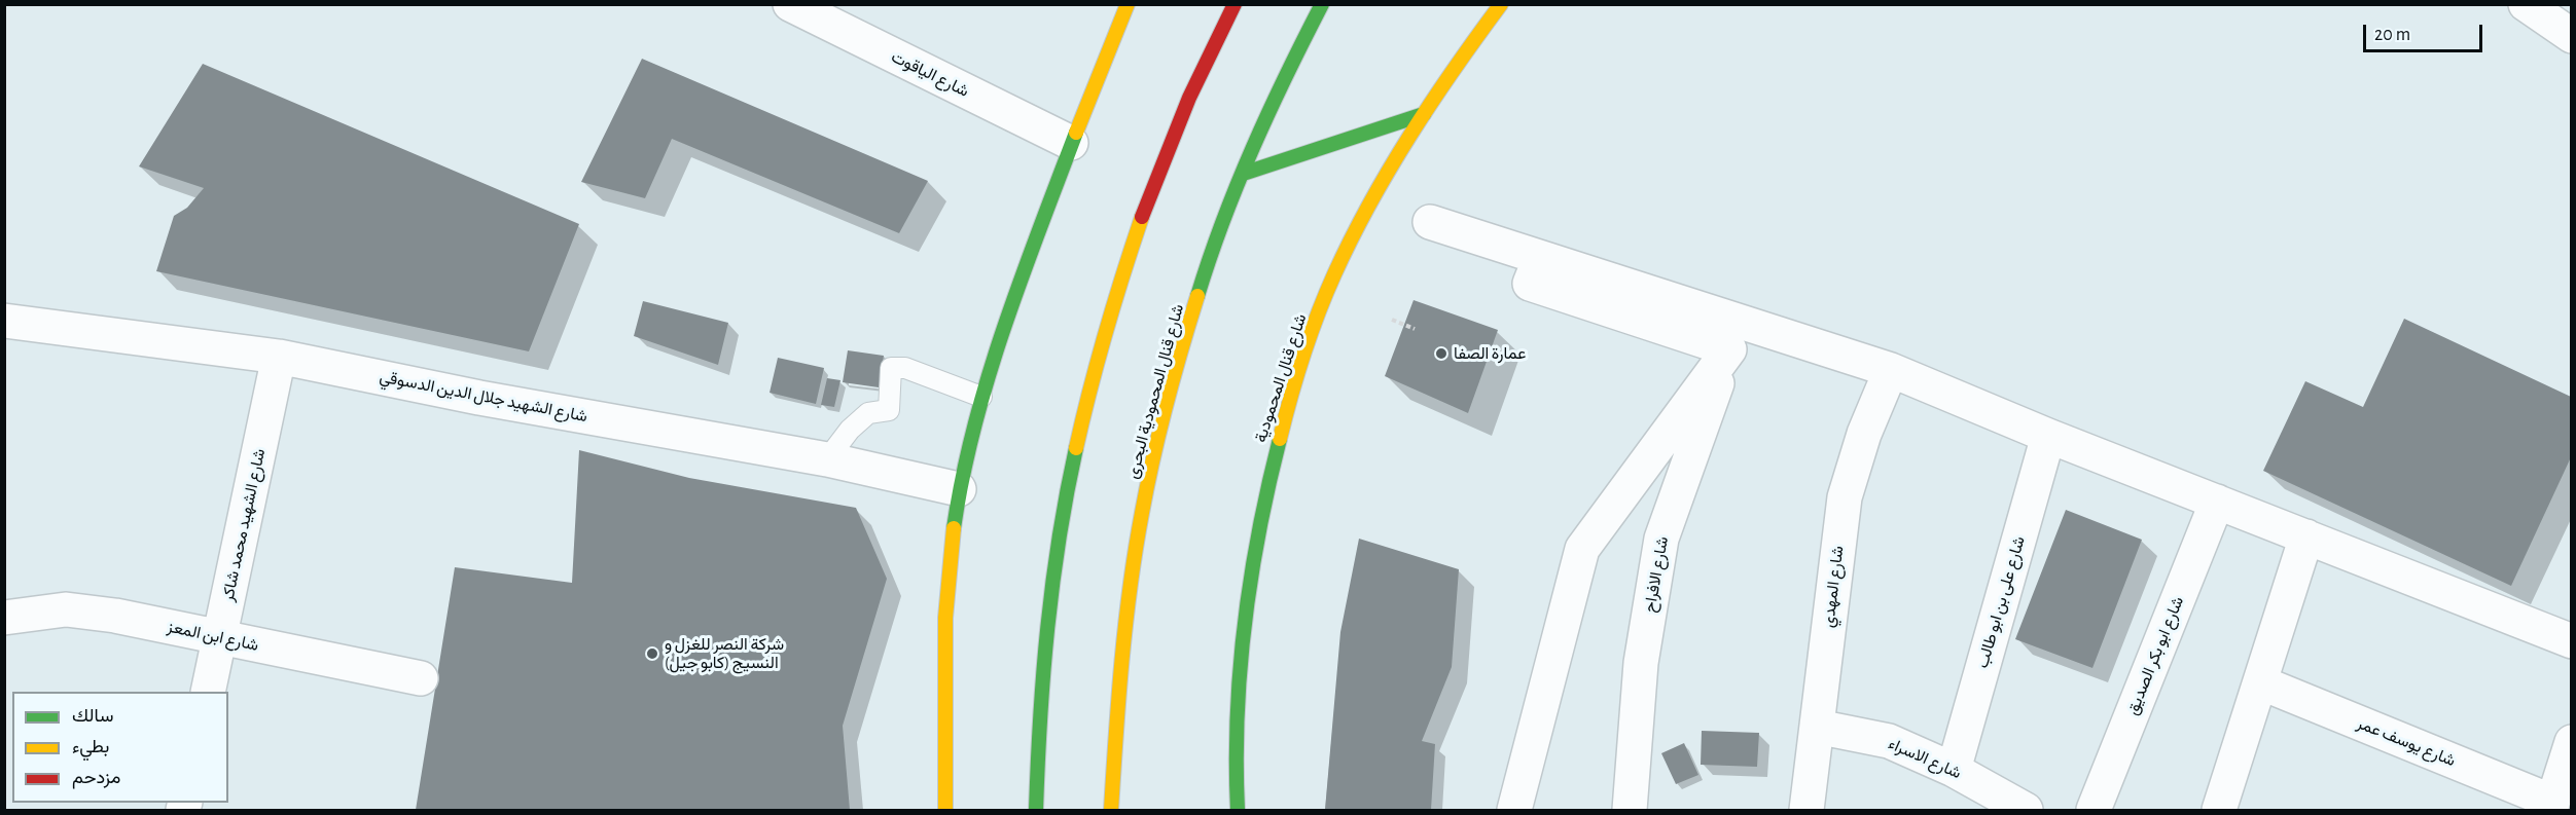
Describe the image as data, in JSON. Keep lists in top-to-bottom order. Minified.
{"streets":{"main road":["شارع قنال المحمودية","شارع قنال المحمودية البحرى"],"street":["شارع الياقوت","شارع الشهيد جلال الدين الدسوقي","شارع الشهيد محمد شاكر","شارع الافراح","شارع المهدي","شارع على بن ابو طالب","شارع ابن المعز","شارع ابو بكر الصديق","شارع يوسف عمر","شارع الاسراء"]},"crossings":[["شارع الشهيد جلال الدين الدسوقي","شارع الشهيد محمد شاكر"],["شارع الشهيد محمد شاكر","شارع ابن المعز"],["شارع المهدي","شارع الاسراء"],["شارع على بن ابو طالب","شارع الاسراء"]],"places":["عمارة الصفا","شركة النصر للغزل و النسيج (كابو جيل)"],"legend":["سالك","بطيء","مزدحم"],"scale_bar":"20 m"}
